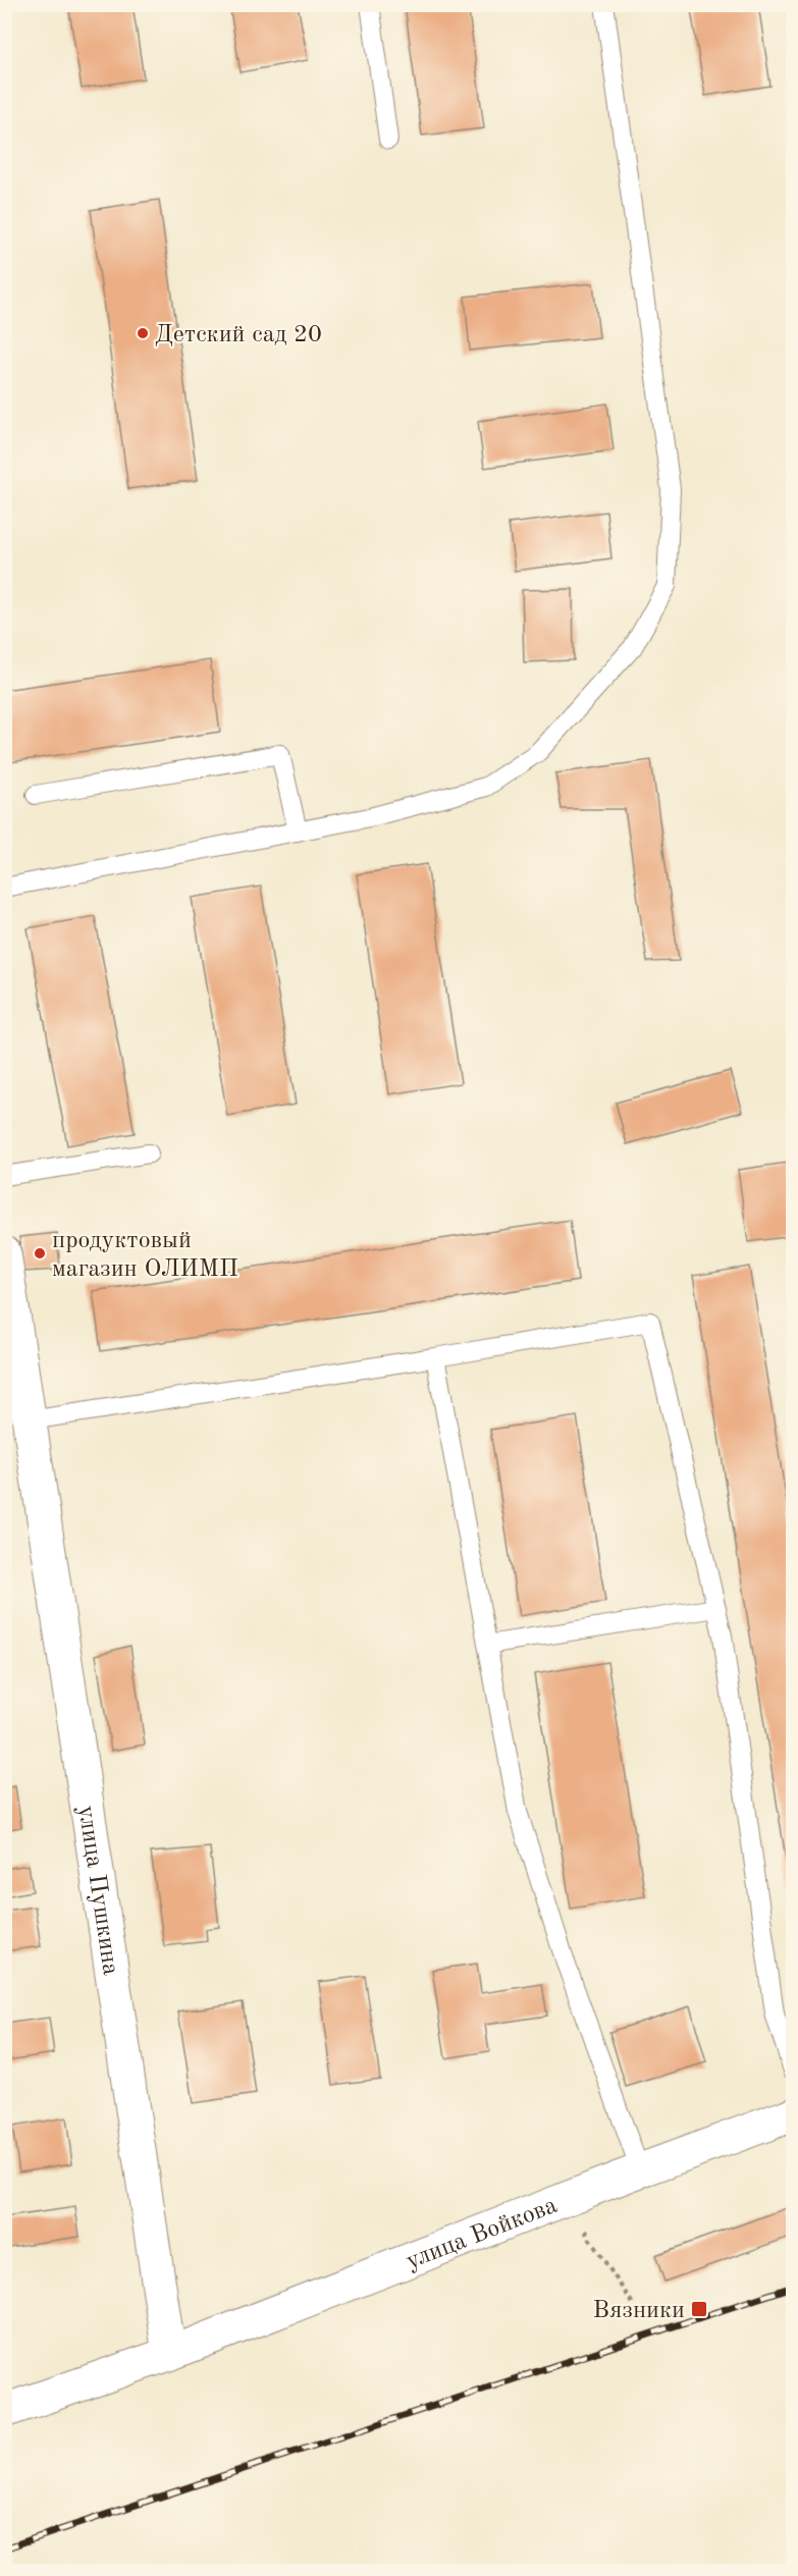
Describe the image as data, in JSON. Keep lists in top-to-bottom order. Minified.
{"streets":{"street":["улица Пушкина","улица Войкова"]},"crossings":[["улица Пушкина","улица Войкова"]],"places":{"other":["Детский сад 20","продуктовый магазин ОЛИМП"],"transit":["Вязники"]}}
